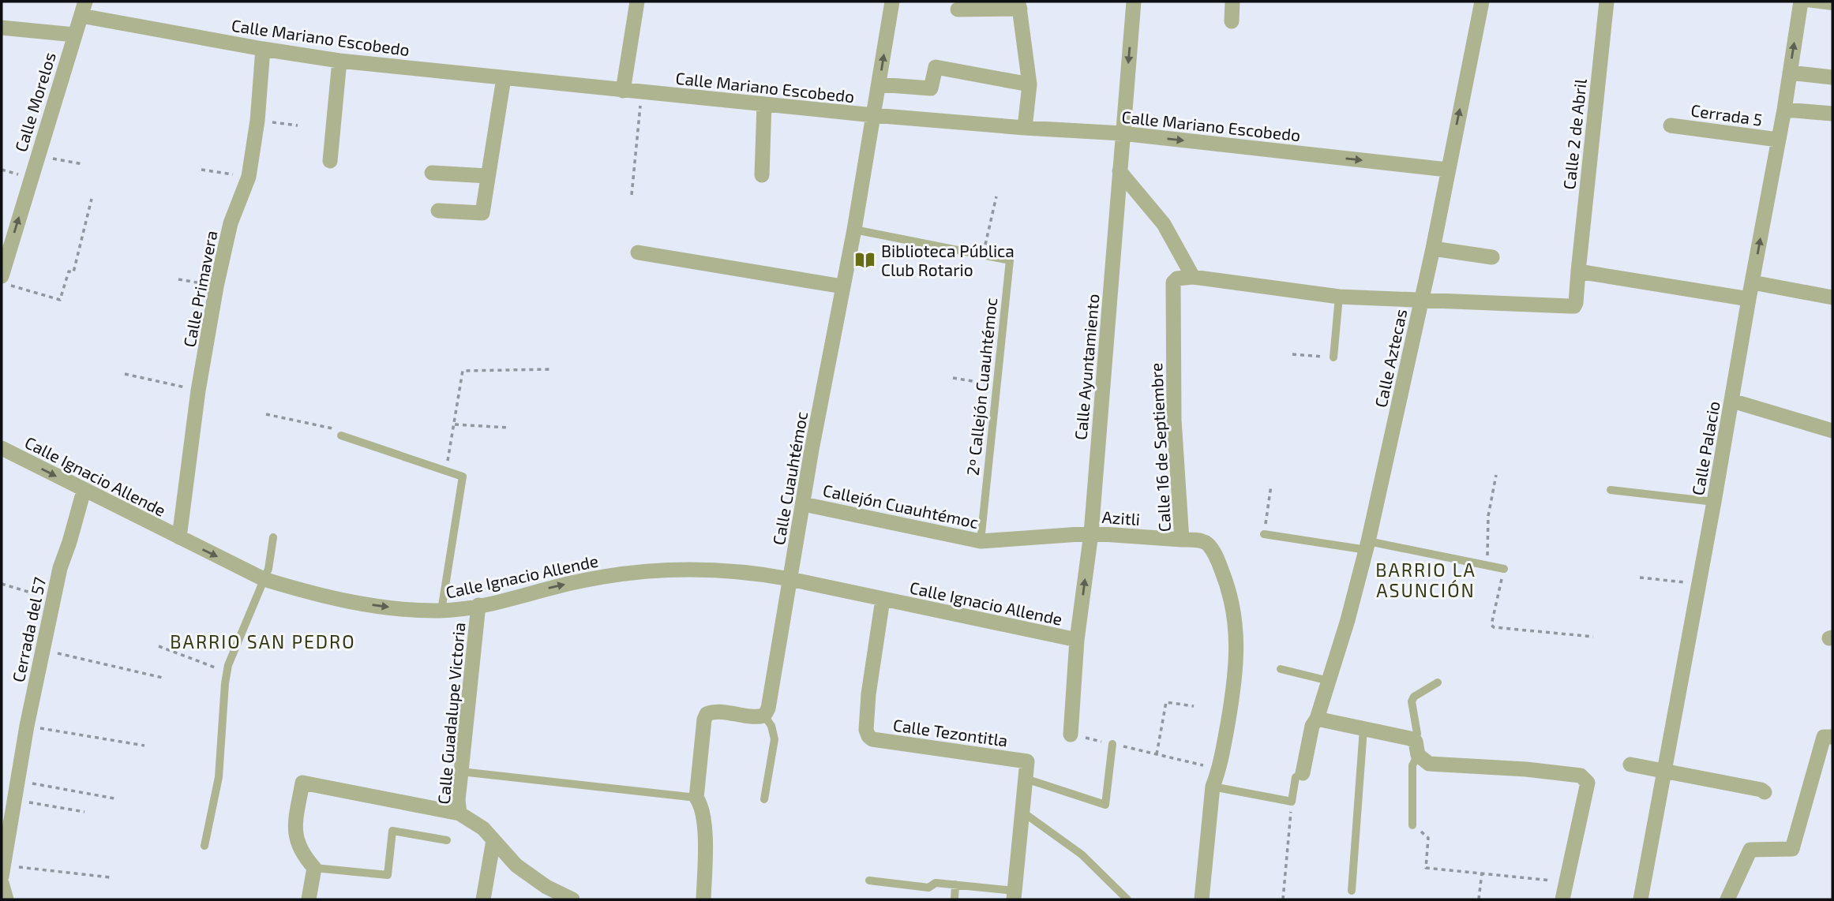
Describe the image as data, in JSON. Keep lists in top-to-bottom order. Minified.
{"streets":{"street":["Calle Mariano Escobedo","Calle Morelos","Cerrada 5","Calle 2 de Abril","Calle Primavera","Calle Aztecas","Calle Ayuntamiento","Calle 16 de Septiembre","Calle Palacio","Calle Ignacio Allende","Calle Cuauhtémoc","Callejón Cuauhtémoc","Azitli","Cerrada del 57","Calle Guadalupe Victoria","Calle Tezontitla"],"lane":["2º Callejón Cuauhtémoc"]},"crossings":[["Calle Mariano Escobedo","Calle Morelos"],["Calle Mariano Escobedo","Calle Primavera"],["Calle Mariano Escobedo","Calle Aztecas"],["Calle Mariano Escobedo","Calle Ayuntamiento"],["Calle Mariano Escobedo","Calle Cuauhtémoc"],["Cerrada 5","Calle Palacio"],["Calle Primavera","Calle Ignacio Allende"],["Calle Ayuntamiento","Calle Ignacio Allende"],["Calle Ayuntamiento","Callejón Cuauhtémoc"],["Calle Ayuntamiento","Azitli"],["2º Callejón Cuauhtémoc","Calle Cuauhtémoc"],["2º Callejón Cuauhtémoc","Callejón Cuauhtémoc"],["Calle 16 de Septiembre","Azitli"],["Calle Ignacio Allende","Calle Cuauhtémoc"],["Calle Ignacio Allende","Cerrada del 57"],["Calle Ignacio Allende","Calle Guadalupe Victoria"],["Calle Ignacio Allende","Calle Tezontitla"],["Calle Cuauhtémoc","Callejón Cuauhtémoc"],["Callejón Cuauhtémoc","Azitli"]],"one_way":["Calle Morelos","Calle Ignacio Allende"],"districts":["BARRIO LA ASUNCIÓN","BARRIO SAN PEDRO"],"places":{"library":["Biblioteca Pública Club Rotario"]}}
